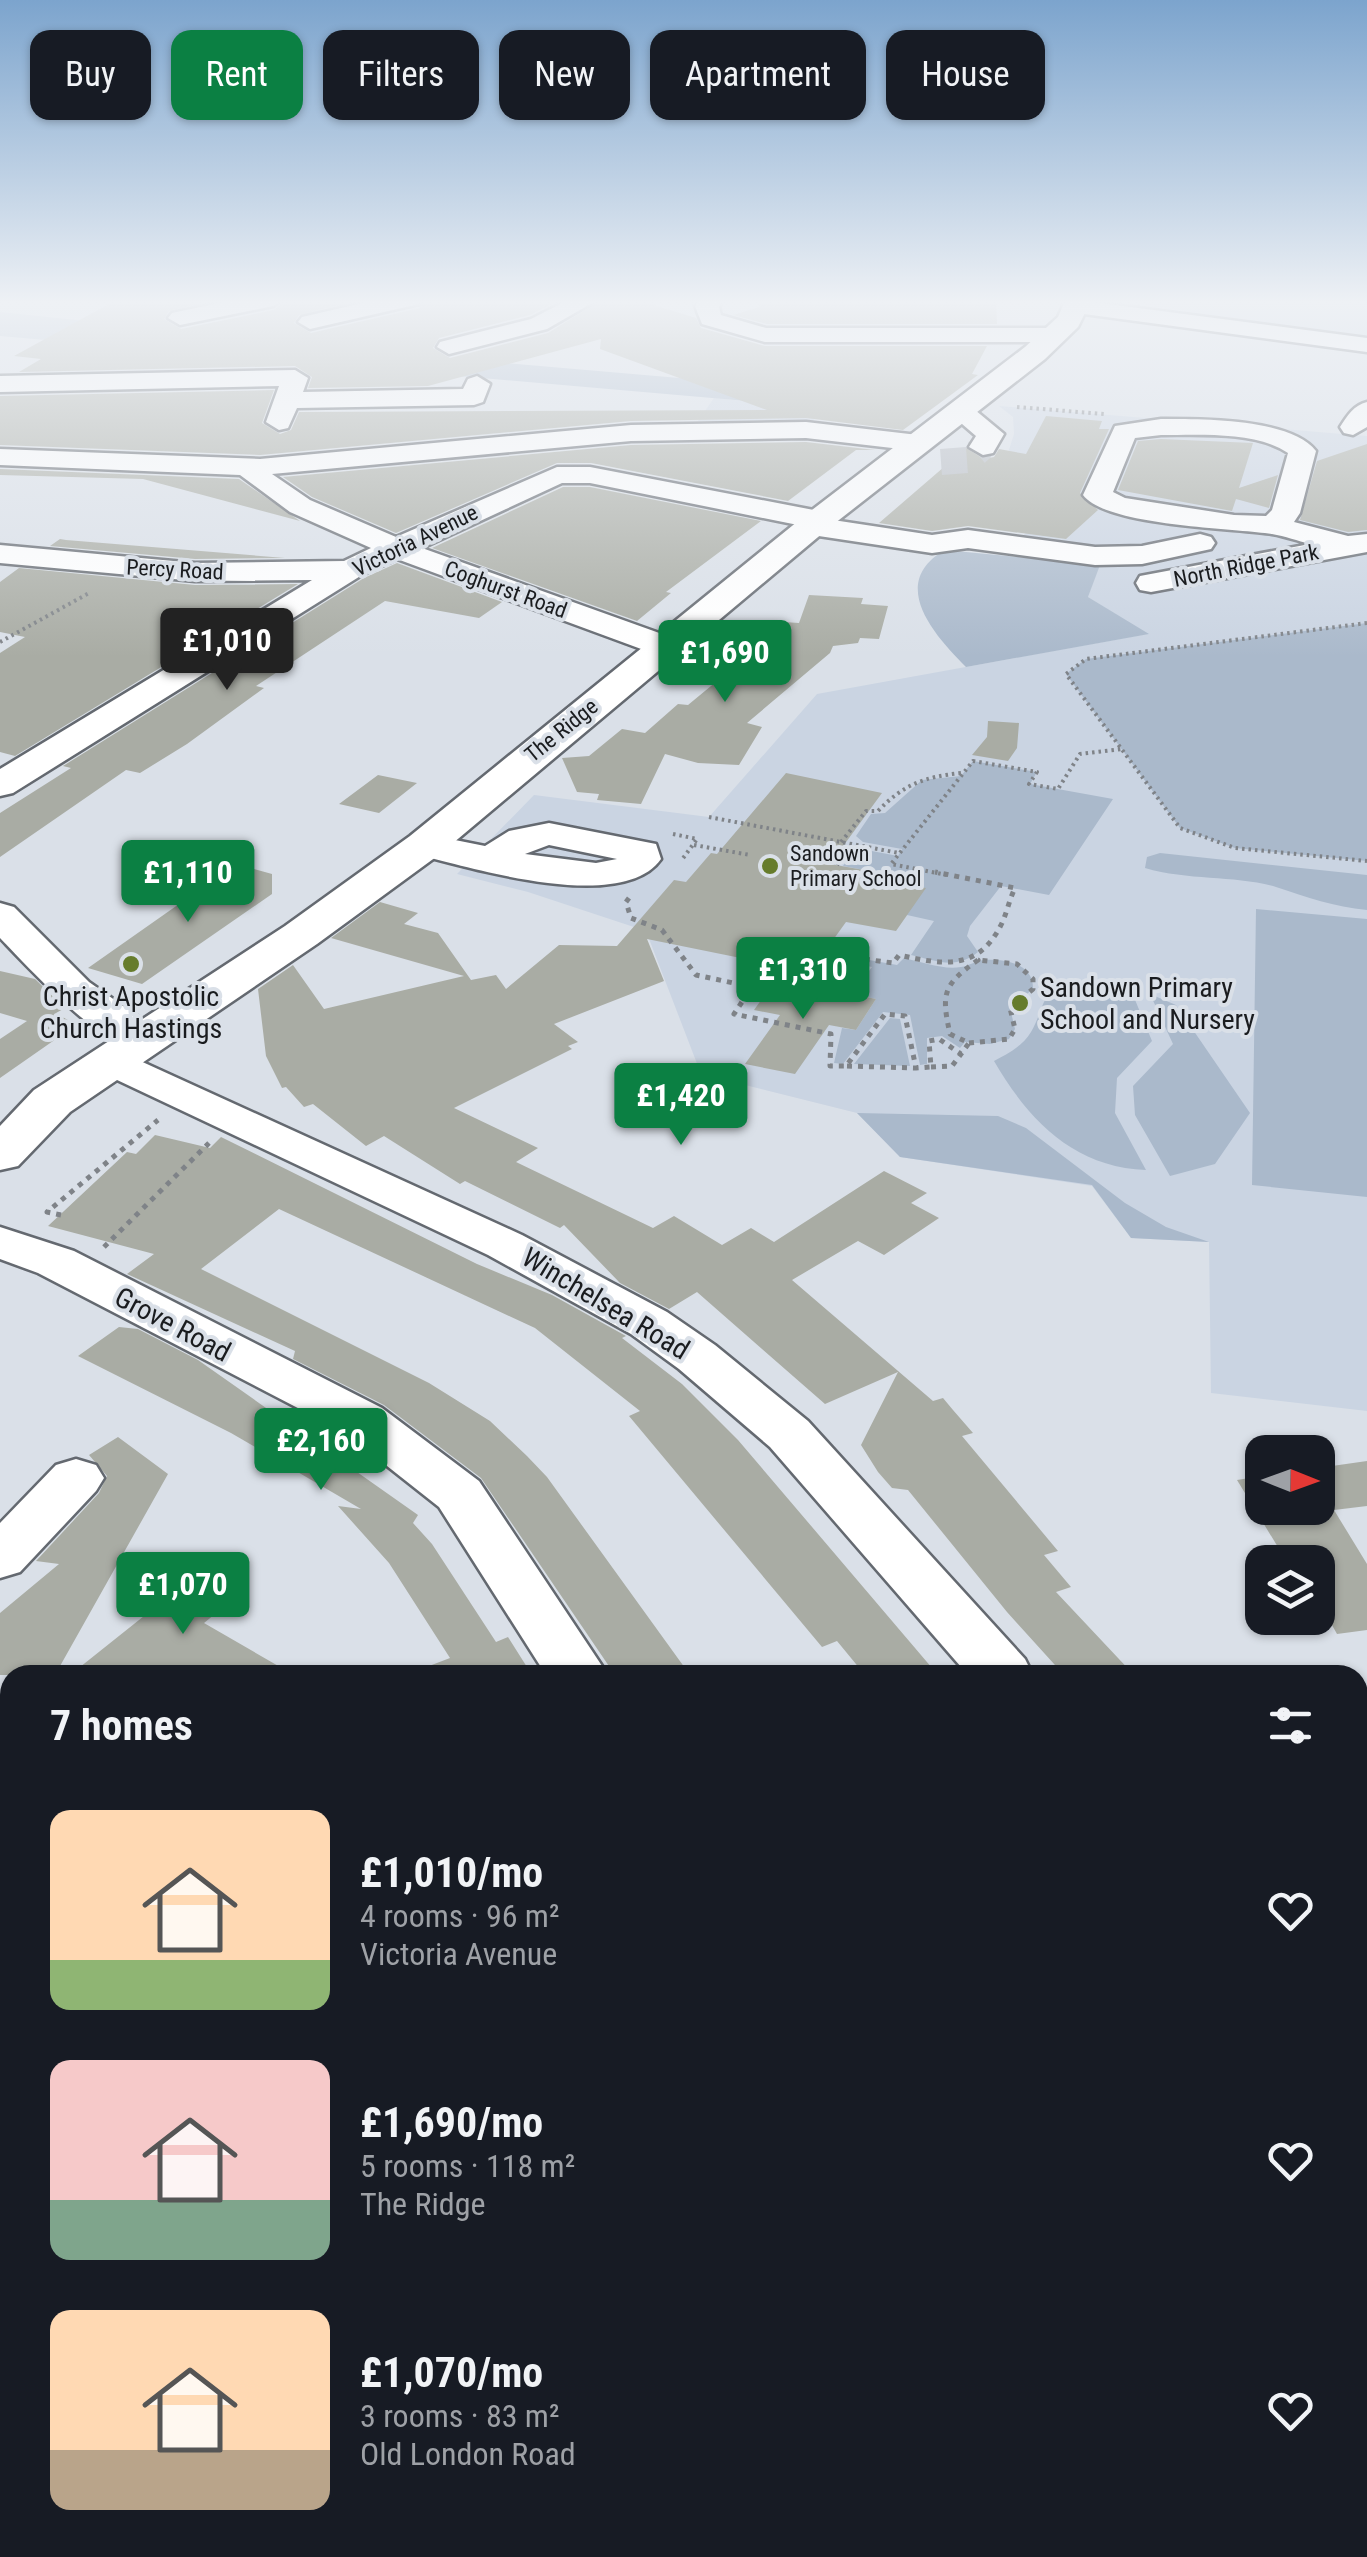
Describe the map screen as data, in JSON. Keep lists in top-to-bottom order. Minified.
{"streets":{"main road":["The Ridge"],"street":["Victoria Avenue","North Ridge Park","Percy Road","Coghurst Road","Winchelsea Road","Grove Road"]},"crossings":[["Victoria Avenue","Percy Road"],["Victoria Avenue","Coghurst Road"],["Victoria Avenue","The Ridge"],["Coghurst Road","The Ridge"],["The Ridge","Winchelsea Road"]],"places":["Sandown Primary School","Christ Apostolic Church Hastings","Sandown Primary School and Nursery"],"north":"right","page":{"chip":["Buy","Rent","Filters","New","Apartment","House"],"price":["£1,010","£1,690","£1,110","£1,310","£1,420","£2,160","£1,070"],"heading":"7 homes","list":[{"name":"£1,010/mo","note":"4 rooms · 96 m² · Victoria Avenue"},{"name":"£1,690/mo","note":"5 rooms · 118 m² · The Ridge"},{"name":"£1,070/mo","note":"3 rooms · 83 m² · Old London Road"}]}}
